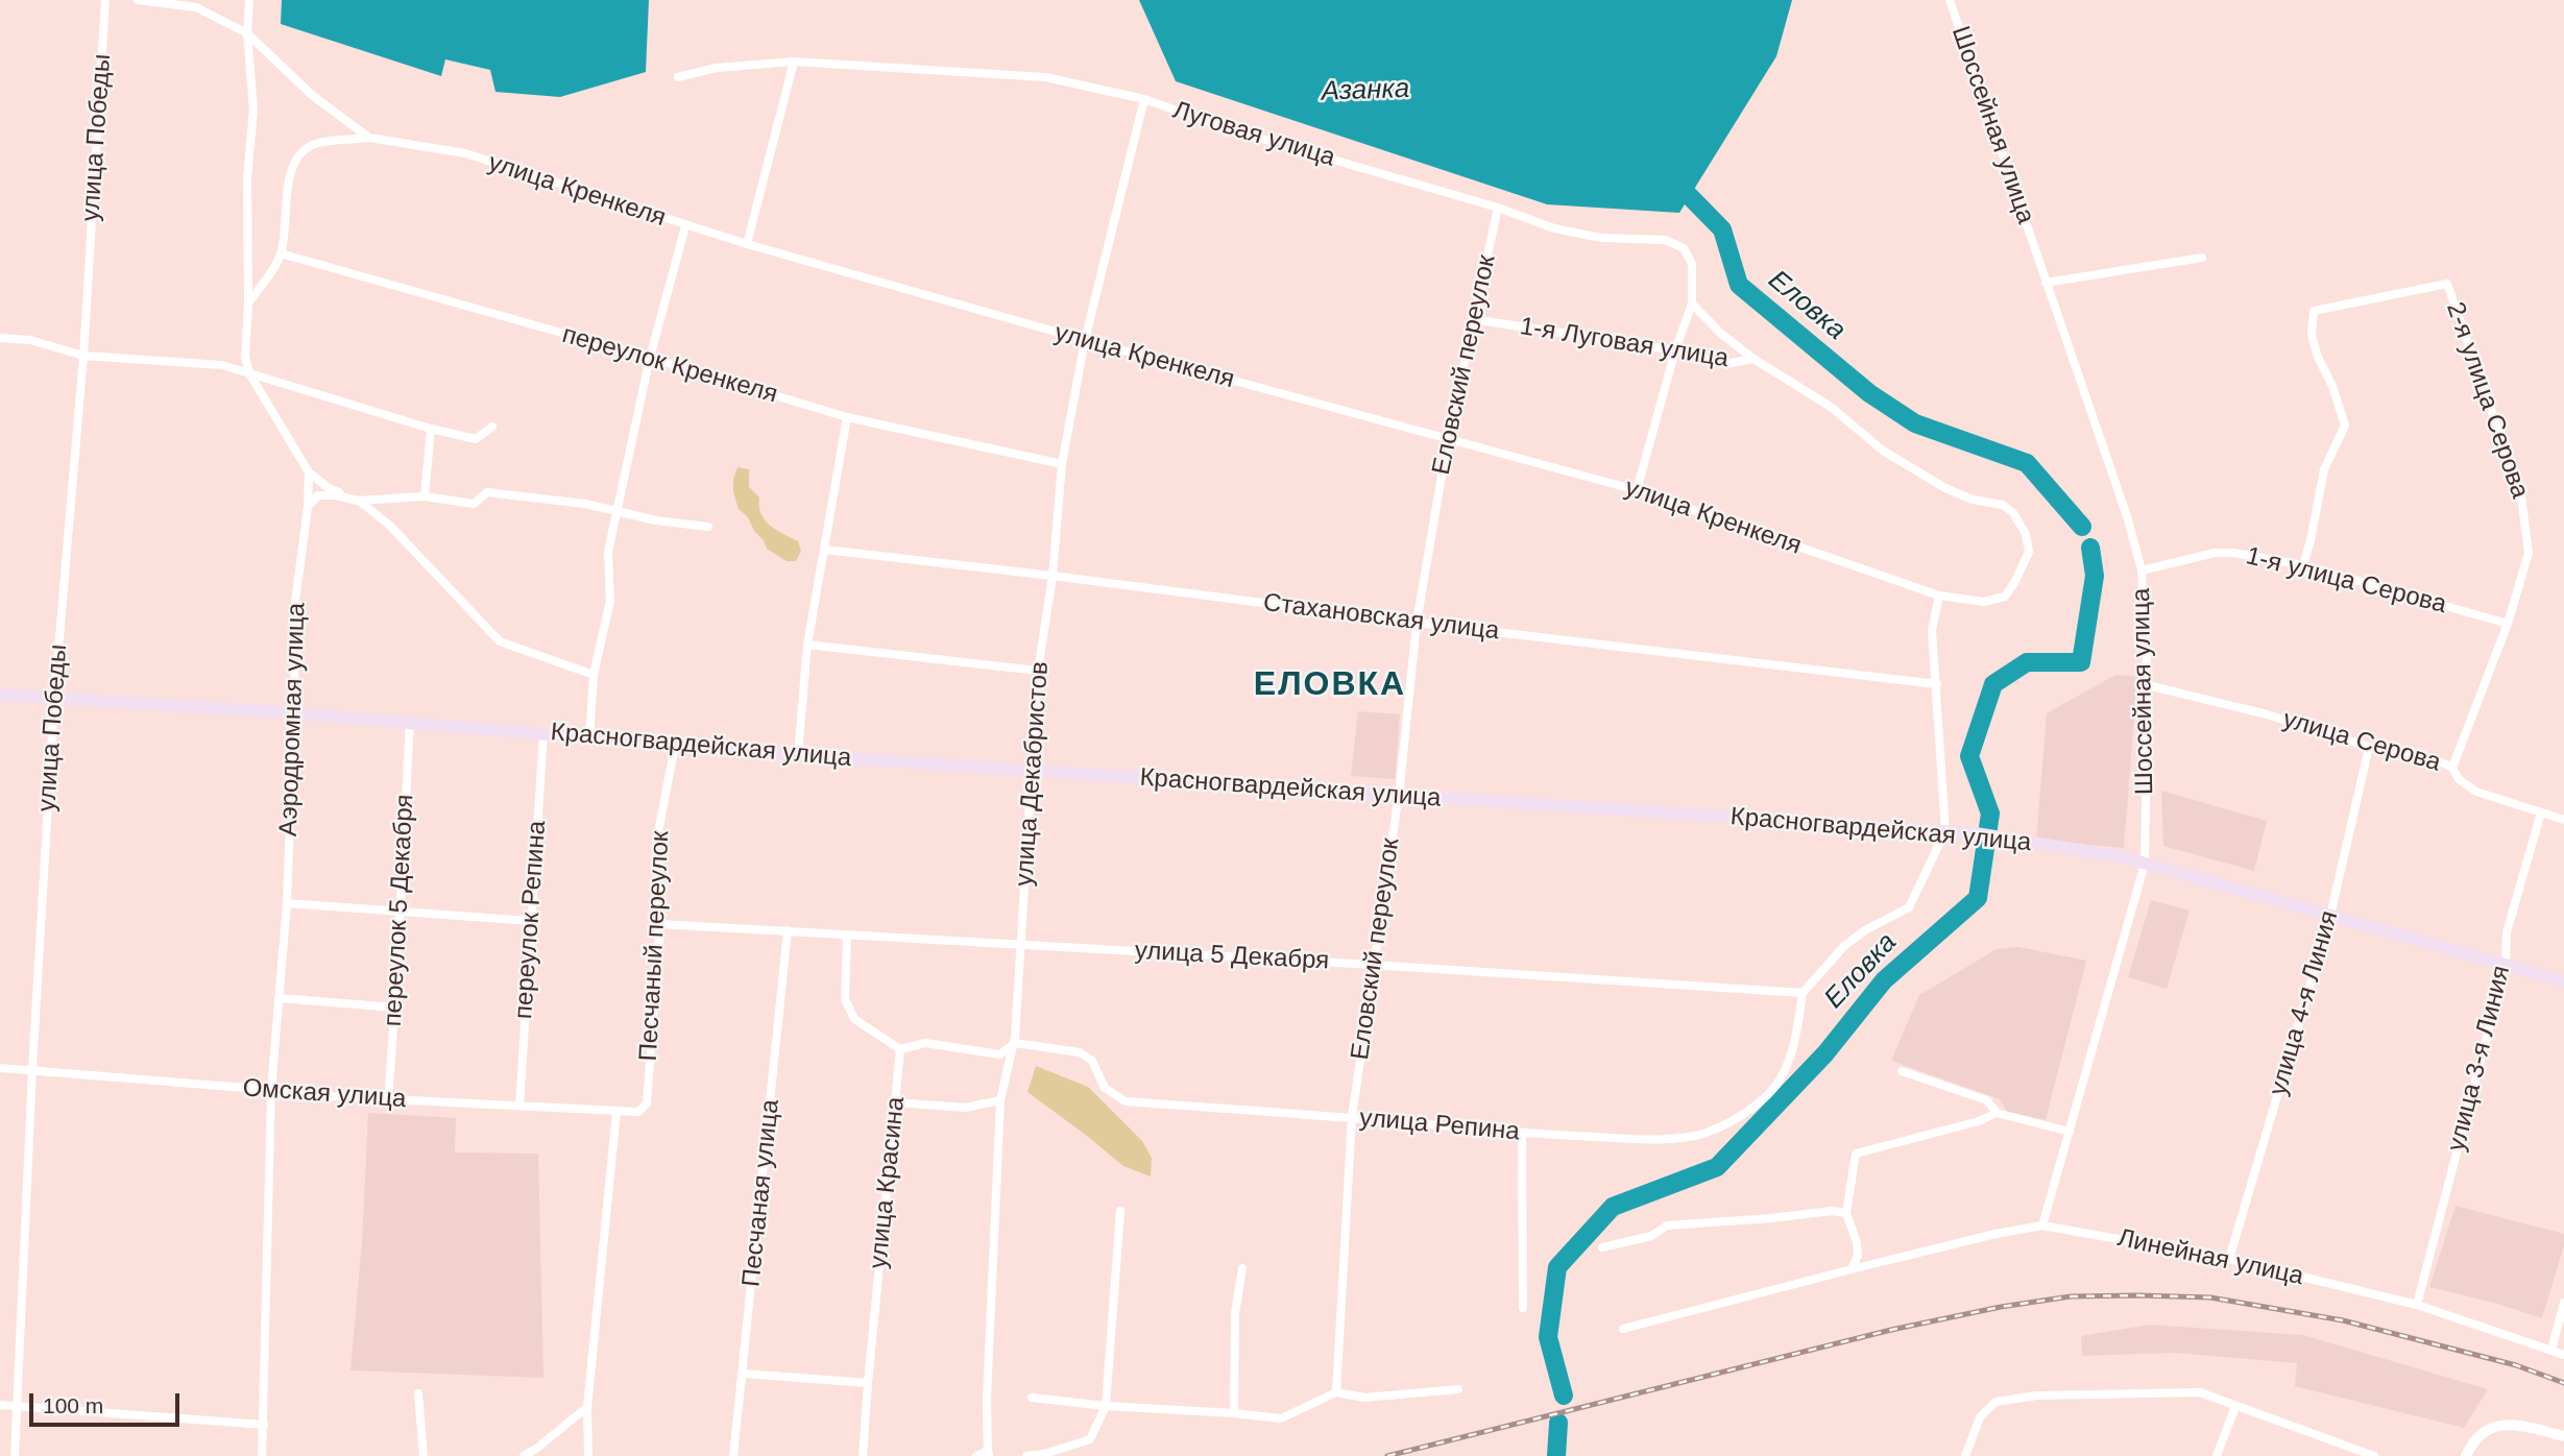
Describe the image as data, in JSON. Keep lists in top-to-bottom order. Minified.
{"streets":{"main road":["Красногвардейская улица"],"street":["Шоссейная улица","Луговая улица","улица Победы","улица Кренкеля","1-я Луговая улица","переулок Кренкеля","Еловский переулок","2-я улица Серова","1-я улица Серова","Стахановская улица","Аэродромная улица","улица Серова","улица Декабристов","переулок 5 Декабря","переулок Репина","Песчаный переулок","улица 5 Декабря","улица 4-я Линия","улица 3-я Линия","Омская улица","улица Репина","улица Красина","Песчаная улица","Линейная улица"]},"crossings":[["Шоссейная улица","1-я улица Серова"],["Шоссейная улица","улица Серова"],["Шоссейная улица","Красногвардейская улица"],["Шоссейная улица","Линейная улица"],["Луговая улица","улица Кренкеля"],["Луговая улица","1-я Луговая улица"],["Луговая улица","Еловский переулок"],["Луговая улица","улица Декабристов"],["улица Победы","Красногвардейская улица"],["улица Победы","Омская улица"],["улица Кренкеля","1-я Луговая улица"],["улица Кренкеля","Еловский переулок"],["улица Кренкеля","улица Декабристов"],["1-я Луговая улица","Еловский переулок"],["переулок Кренкеля","улица Декабристов"],["Еловский переулок","Стахановская улица"],["Еловский переулок","Красногвардейская улица"],["Еловский переулок","улица 5 Декабря"],["Еловский переулок","улица Репина"],["2-я улица Серова","1-я улица Серова"],["2-я улица Серова","улица Серова"],["Стахановская улица","улица Декабристов"],["Аэродромная улица","Красногвардейская улица"],["Аэродромная улица","Омская улица"],["улица Серова","улица 4-я Линия"],["улица Серова","улица 3-я Линия"],["Красногвардейская улица","улица Декабристов"],["Красногвардейская улица","переулок 5 Декабря"],["Красногвардейская улица","переулок Репина"],["Красногвардейская улица","Песчаный переулок"],["Красногвардейская улица","улица 4-я Линия"],["Красногвардейская улица","улица 3-я Линия"],["улица Декабристов","улица 5 Декабря"],["улица Декабристов","улица Репина"],["переулок 5 Декабря","Омская улица"],["переулок Репина","Омская улица"],["Песчаный переулок","улица 5 Декабря"],["Песчаный переулок","Омская улица"],["улица 5 Декабря","улица Репина"],["улица 5 Декабря","Песчаная улица"],["улица 4-я Линия","Линейная улица"],["улица 3-я Линия","Линейная улица"]],"districts":["ЕЛОВКА"],"water":["Азанка","Еловка"],"scale_bar":"100 m"}
